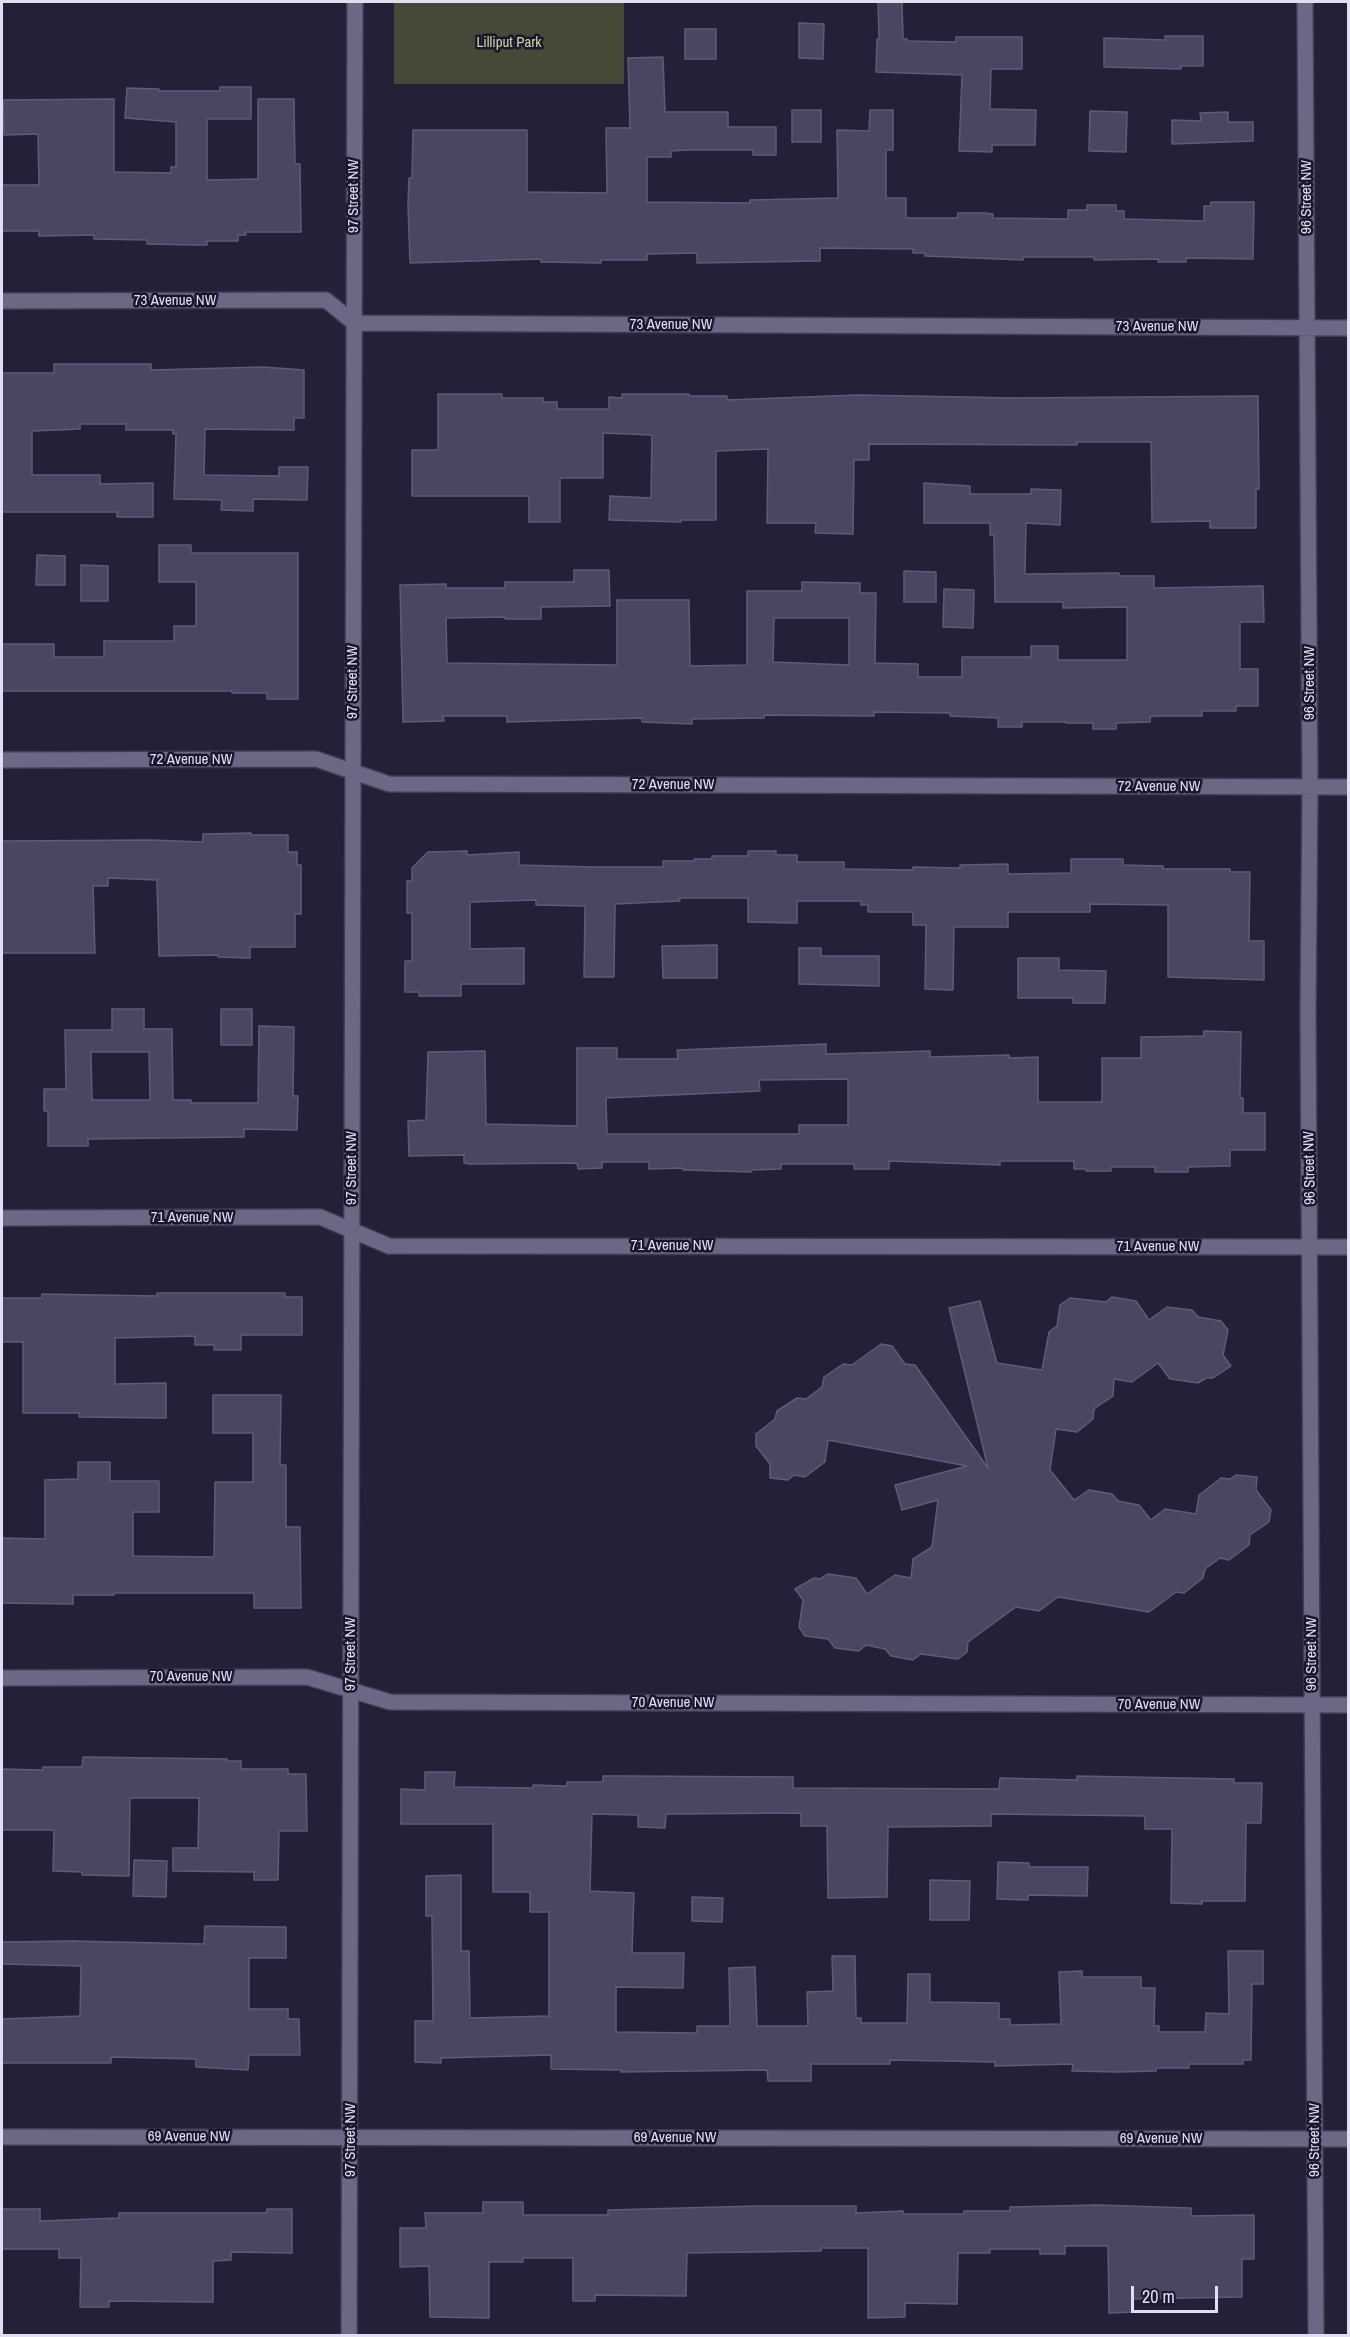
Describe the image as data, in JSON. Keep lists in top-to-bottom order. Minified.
{"streets":{"street":["97 Street NW","96 Street NW","73 Avenue NW","72 Avenue NW","71 Avenue NW","70 Avenue NW","69 Avenue NW"]},"crossings":[["97 Street NW","73 Avenue NW"],["97 Street NW","72 Avenue NW"],["97 Street NW","71 Avenue NW"],["97 Street NW","70 Avenue NW"],["97 Street NW","69 Avenue NW"],["96 Street NW","73 Avenue NW"],["96 Street NW","72 Avenue NW"],["96 Street NW","71 Avenue NW"],["96 Street NW","70 Avenue NW"],["96 Street NW","69 Avenue NW"]],"parks":["Lilliput Park"],"scale_bar":"20 m"}
